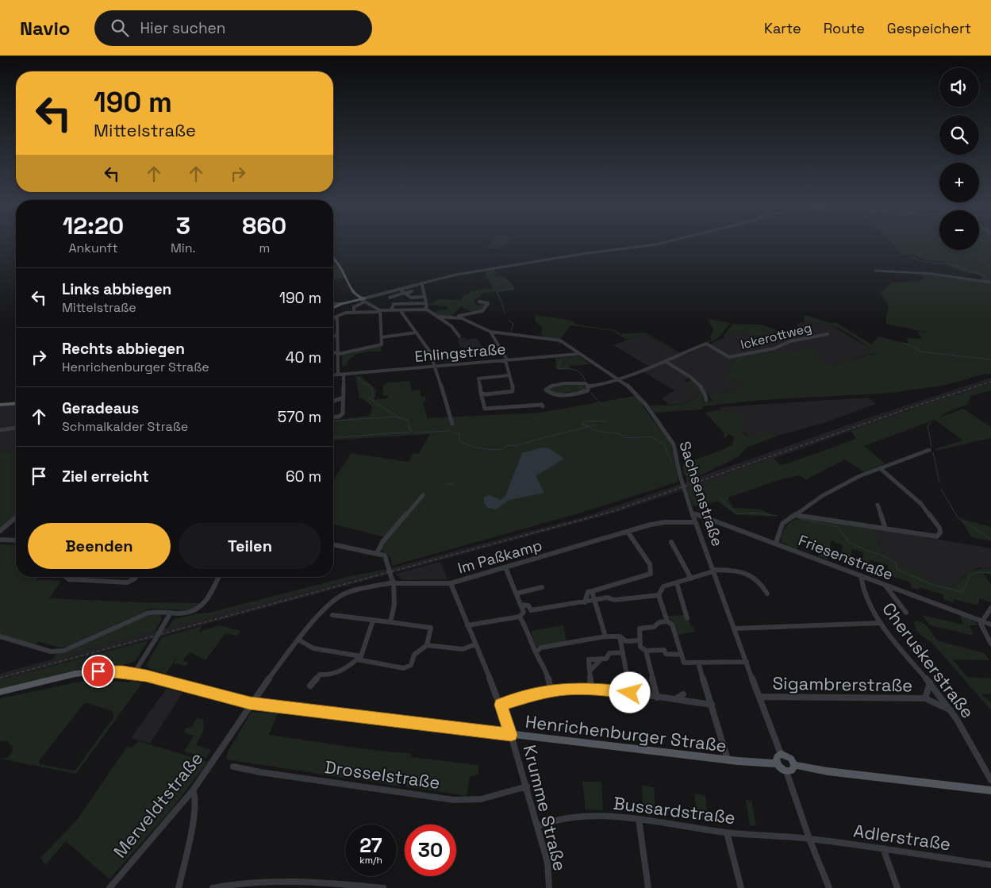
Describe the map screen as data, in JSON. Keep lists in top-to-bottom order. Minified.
{"streets":{"main road":["Henrichenburger Straße"],"street":["Ickerottweg","Ehlingstraße","Sachsenstraße","Im Paßkamp","Friesenstraße","Cheruskerstraße","Sigambrerstraße","Drosselstraße","Merveldtstraße","Krumme Straße","Bussardstraße","Adlerstraße"]},"crossings":[["Ickerottweg","Sachsenstraße"],["Ehlingstraße","Sachsenstraße"],["Sachsenstraße","Im Paßkamp"],["Sachsenstraße","Friesenstraße"],["Sachsenstraße","Sigambrerstraße"],["Im Paßkamp","Merveldtstraße"],["Im Paßkamp","Krumme Straße"],["Friesenstraße","Cheruskerstraße"],["Cheruskerstraße","Sigambrerstraße"],["Henrichenburger Straße","Merveldtstraße"],["Henrichenburger Straße","Krumme Straße"],["Drosselstraße","Krumme Straße"],["Krumme Straße","Bussardstraße"],["Bussardstraße","Adlerstraße"]],"page":{"header":"Navio","search":"Hier suchen","nav":["Karte","Route","Gespeichert"],"map_buttons":["+","−"],"turn":["190 m","Mittelstraße"],"eta":["12:20","Ankunft","3","Min.","860","m"],"list":[{"name":"Links abbiegen","note":"Mittelstraße","value":"190 m"},{"name":"Rechts abbiegen","note":"Henrichenburger Straße","value":"40 m"},{"name":"Geradeaus","note":"Schmalkalder Straße","value":"570 m"},{"name":"Ziel erreicht","value":"60 m"}],"buttons":["Beenden","Teilen"],"speed":"27 km/h","limit":"30"}}
